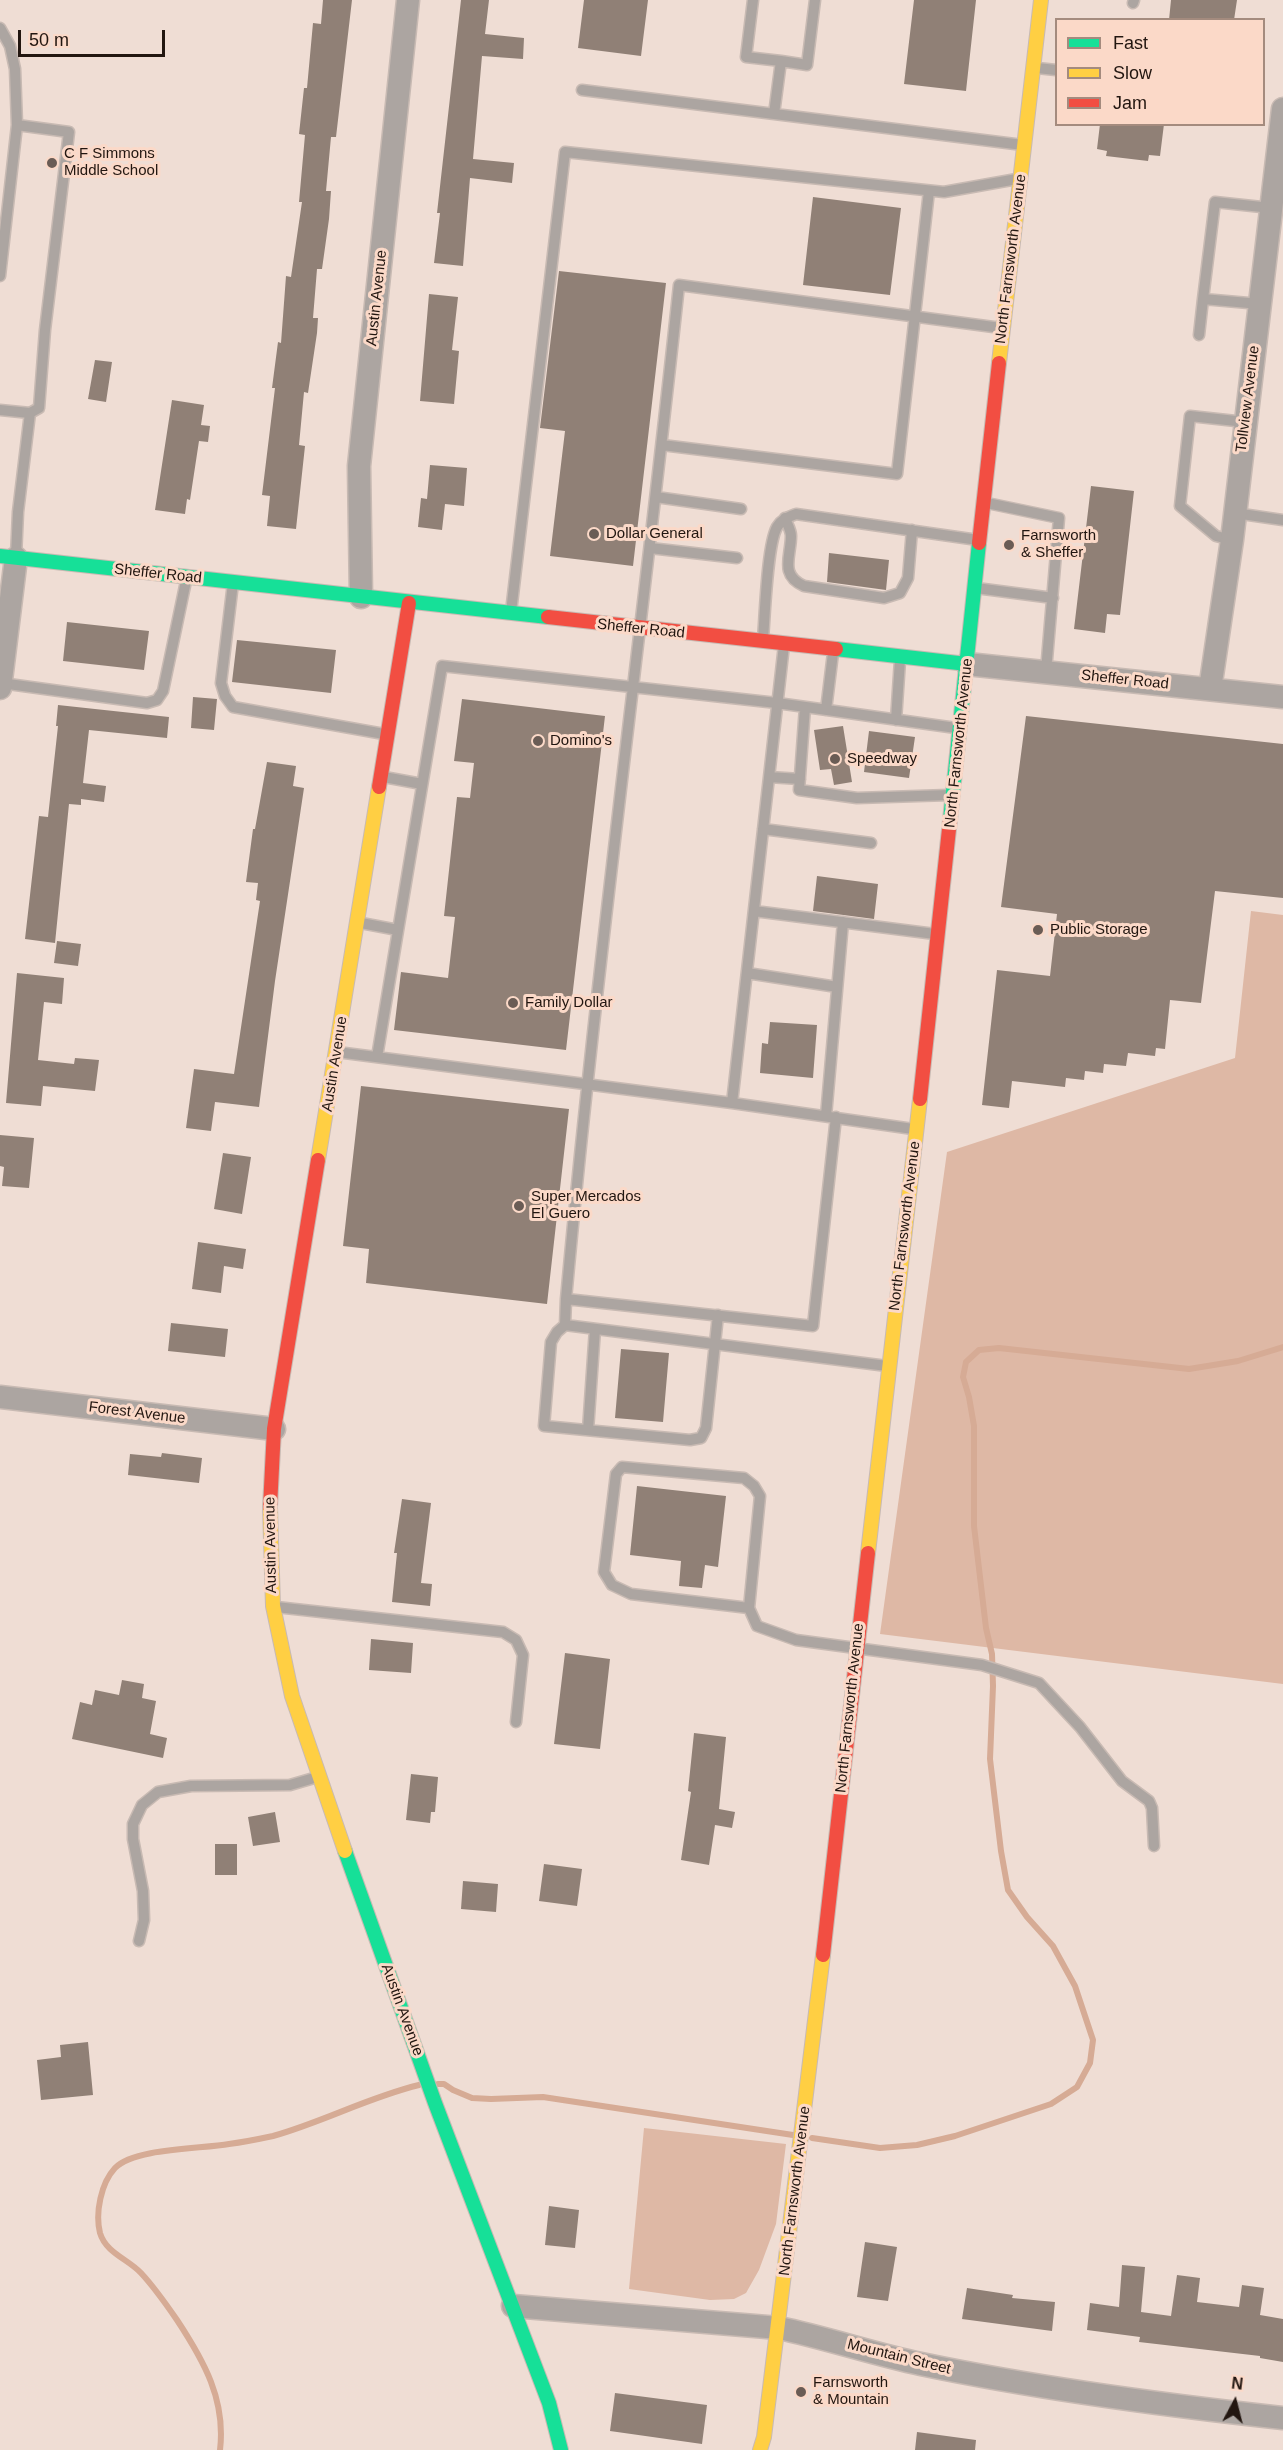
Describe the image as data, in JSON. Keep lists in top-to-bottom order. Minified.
{"streets":{"street":["North Farnsworth Avenue","Austin Avenue","Tollview Avenue","Sheffer Road","Forest Avenue","Mountain Street"]},"crossings":[["North Farnsworth Avenue","Sheffer Road"],["North Farnsworth Avenue","Mountain Street"],["Austin Avenue","Sheffer Road"],["Austin Avenue","Forest Avenue"],["Austin Avenue","Mountain Street"],["Tollview Avenue","Sheffer Road"]],"places":["C F Simmons Middle School","Dollar General","Farnsworth & Sheffer","Domino's","Speedway","Public Storage","Family Dollar","Super Mercados El Guero","Farnsworth & Mountain"],"legend":["Fast","Slow","Jam"],"scale_bar":"50 m","north":"top"}
